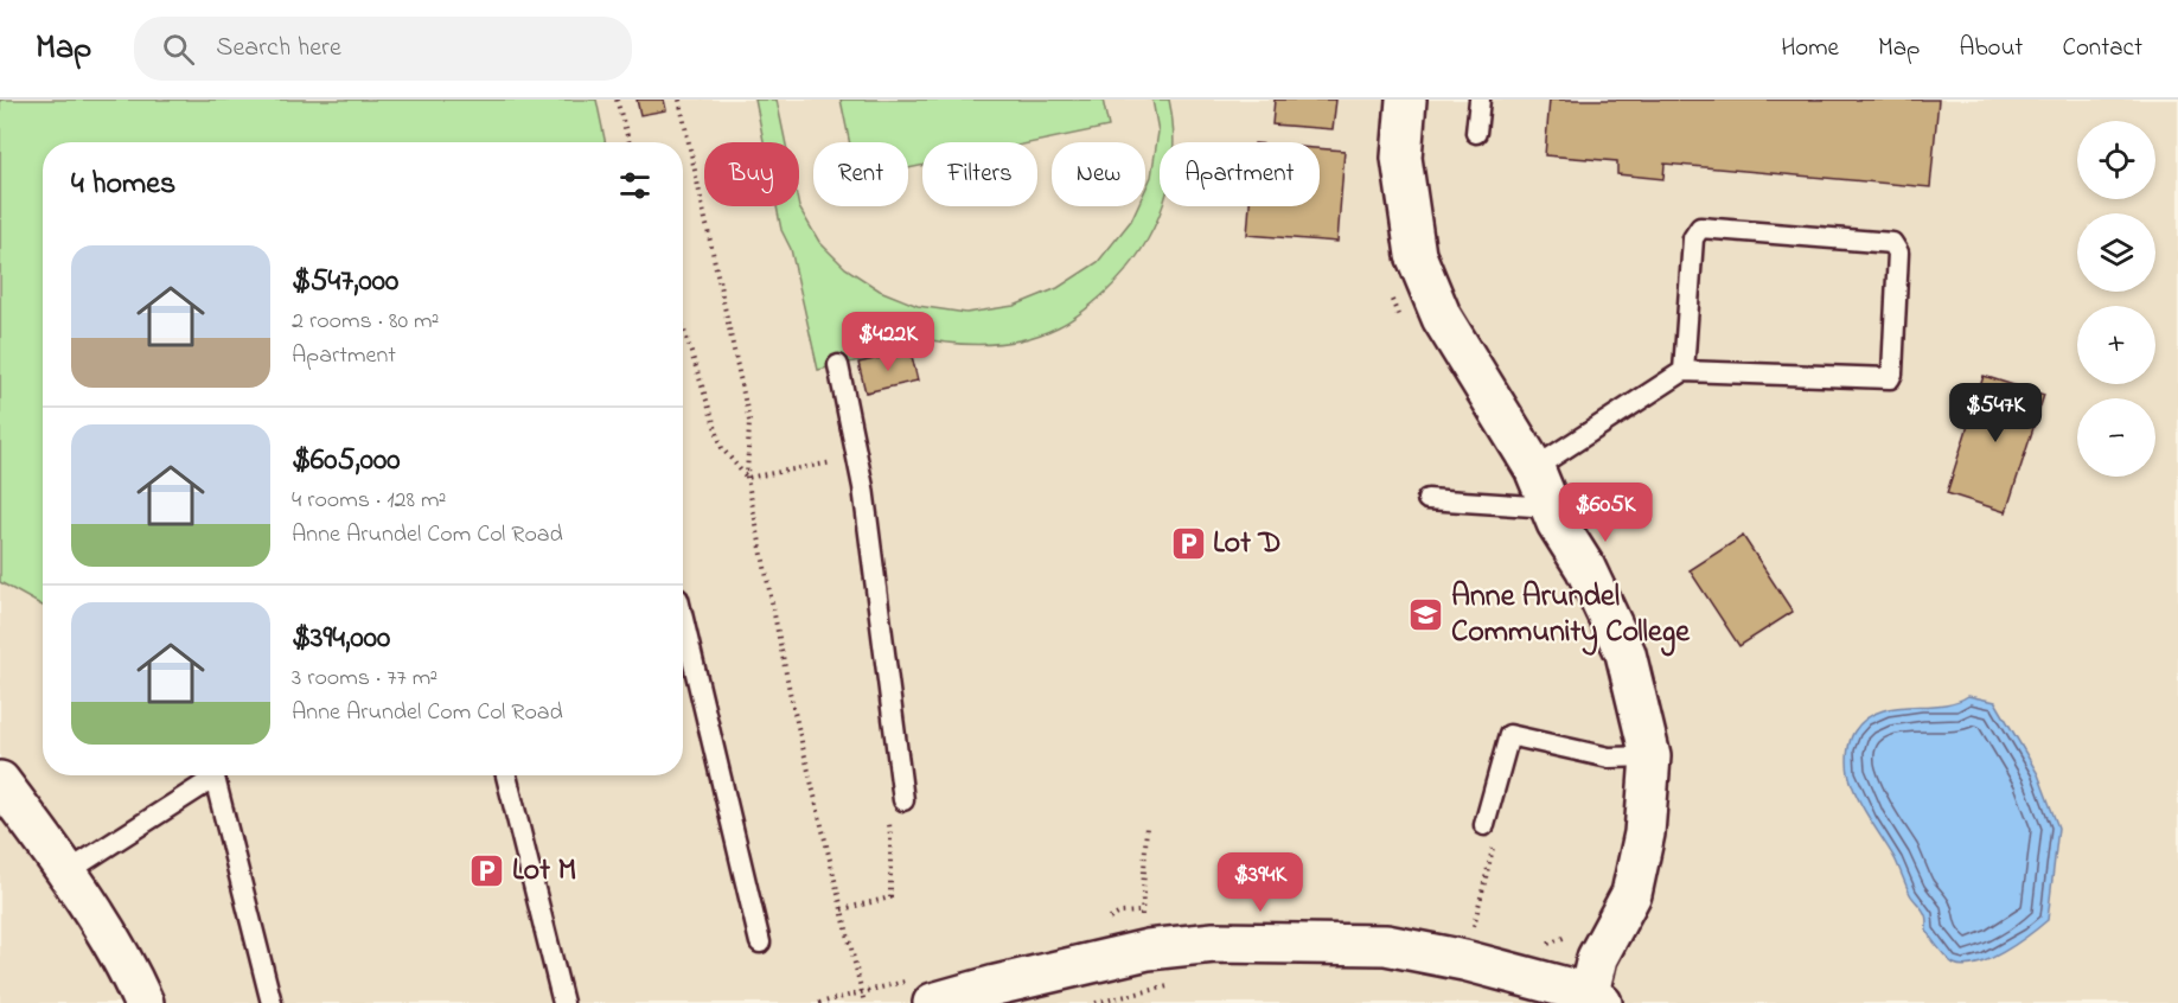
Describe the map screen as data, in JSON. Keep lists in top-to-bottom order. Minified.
{"places":{"parking":["Lot D","Lot M"],"school or university":["Anne Arundel Community College"]},"page":{"header":"Map","search":"Search here","nav":["Home","Map","About","Contact"],"map_buttons":["+","−"],"chip":["Buy","Rent","Filters","New","Apartment"],"heading":"4 homes","list":[{"name":"$547,000","note":"2 rooms · 80 m² · Apartment"},{"name":"$605,000","note":"4 rooms · 128 m² · Anne Arundel Com Col Road"},{"name":"$394,000","note":"3 rooms · 77 m² · Anne Arundel Com Col Road"}],"price":["$422K","$547K","$605K","$394K"]}}
